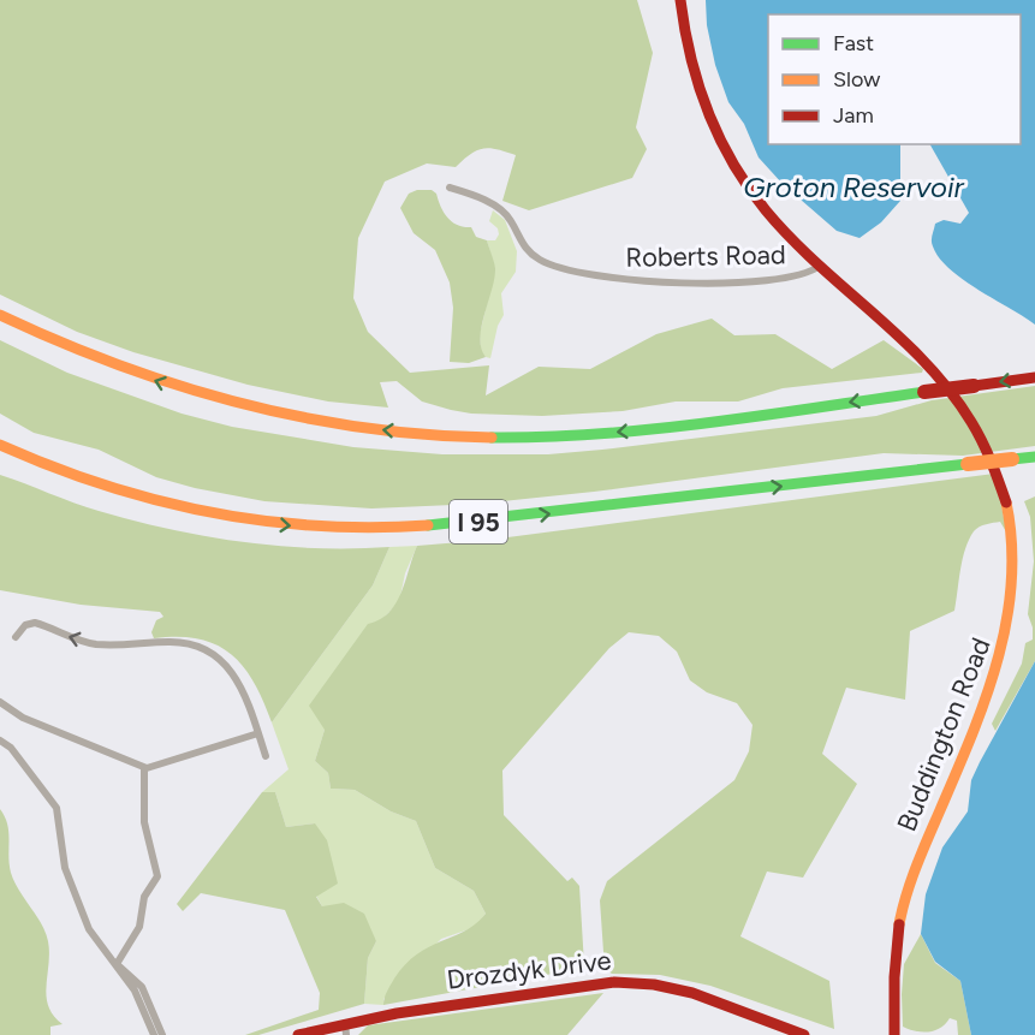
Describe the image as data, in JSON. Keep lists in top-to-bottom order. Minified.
{"streets":{"main road":["I 95","Buddington Road","Drozdyk Drive"],"street":["Roberts Road"]},"crossings":[["Roberts Road","Buddington Road"]],"water":["Groton Reservoir"],"legend":["Fast","Slow","Jam"]}
